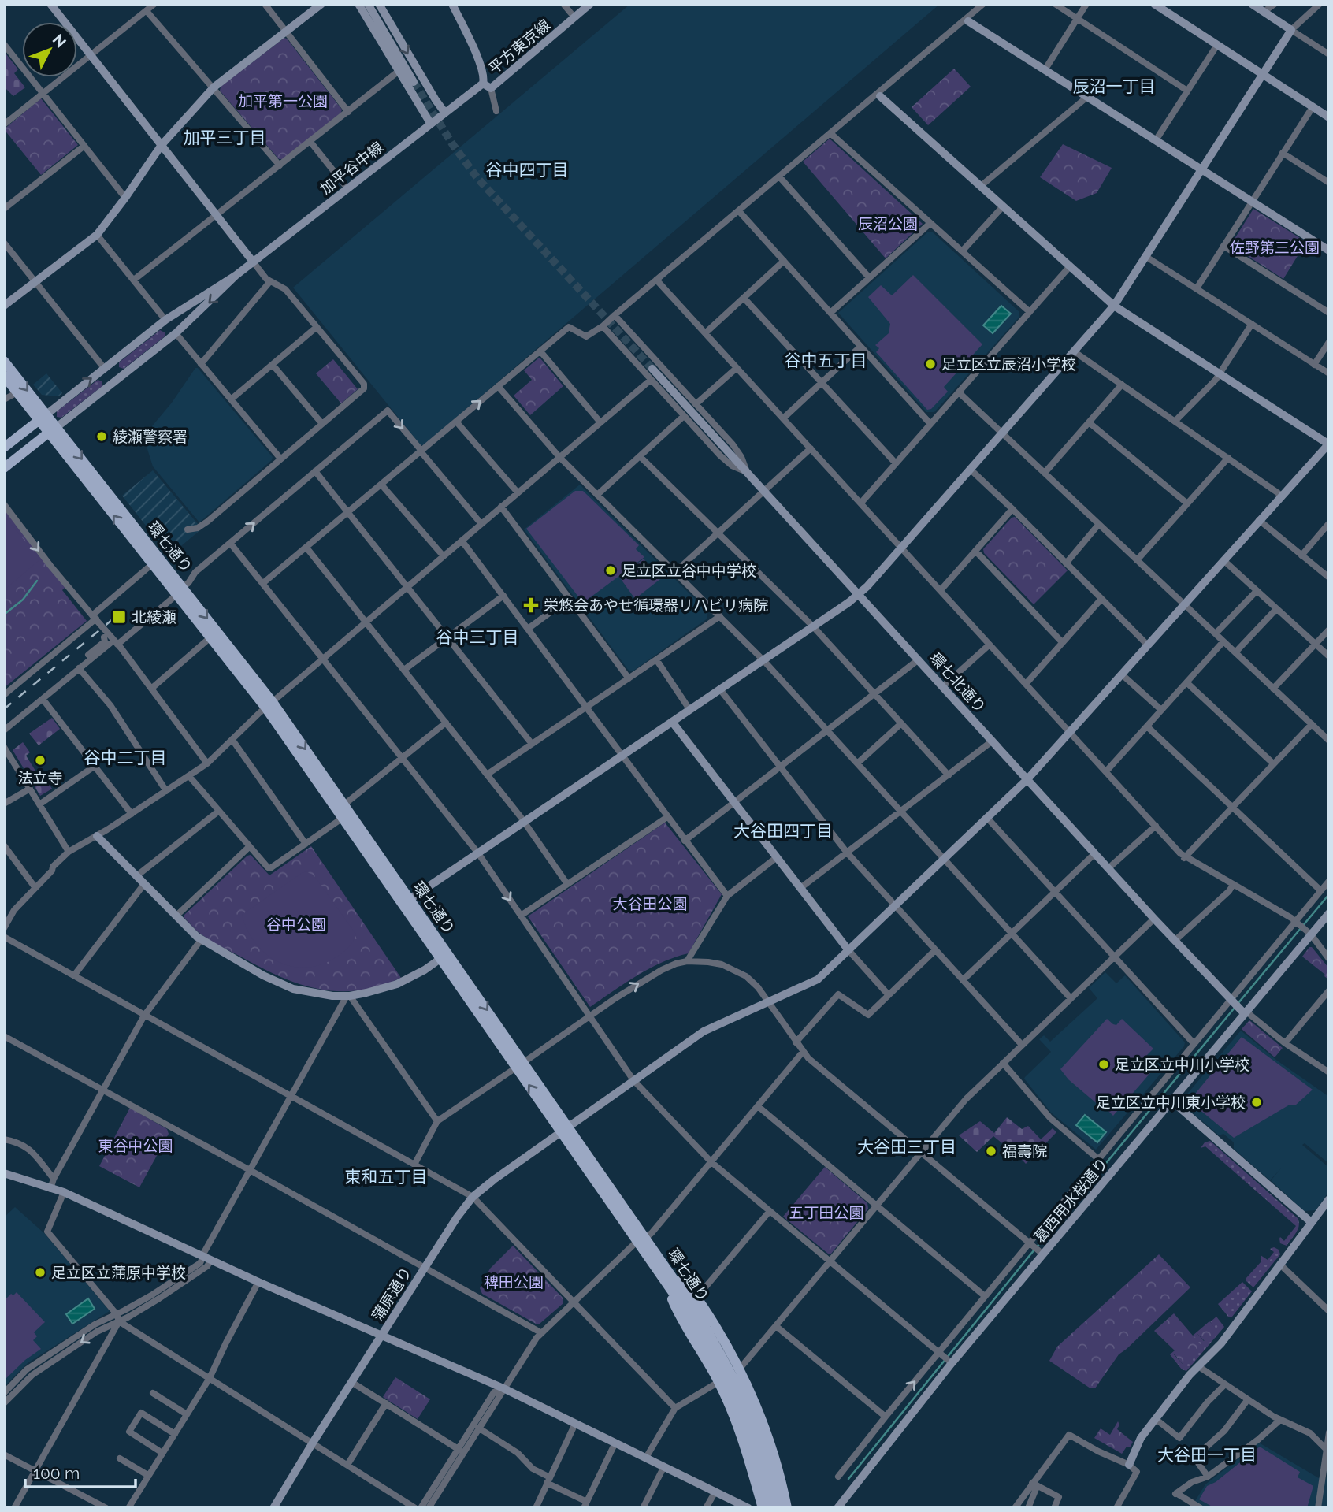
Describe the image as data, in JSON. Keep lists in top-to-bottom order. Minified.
{"streets":{"main road":["環七通り"],"street":["平方東京線","加平谷中線","環七北通り","葛西用水桜通り","蒲原通り"]},"crossings":[["平方東京線","加平谷中線"],["加平谷中線","環七通り"],["環七通り","蒲原通り"],["環七北通り","葛西用水桜通り"],["環七北通り","蒲原通り"]],"districts":["辰沼一丁目","加平三丁目","谷中四丁目","谷中五丁目","谷中三丁目","谷中二丁目","大谷田四丁目","大谷田三丁目","東和五丁目","大谷田一丁目"],"parks":["加平第一公園","辰沼公園","佐野第三公園","大谷田公園","谷中公園","東谷中公園","五丁田公園","稗田公園"],"places":{"other":["足立区立辰沼小学校","綾瀬警察署","足立区立谷中中学校","法立寺","足立区立中川小学校","足立区立中川東小学校","福壽院","足立区立蒲原中学校"],"health":["栄悠会あやせ循環器リハビリ病院"],"transit":["北綾瀬"]},"scale_bar":"100 m","north":"top right"}
